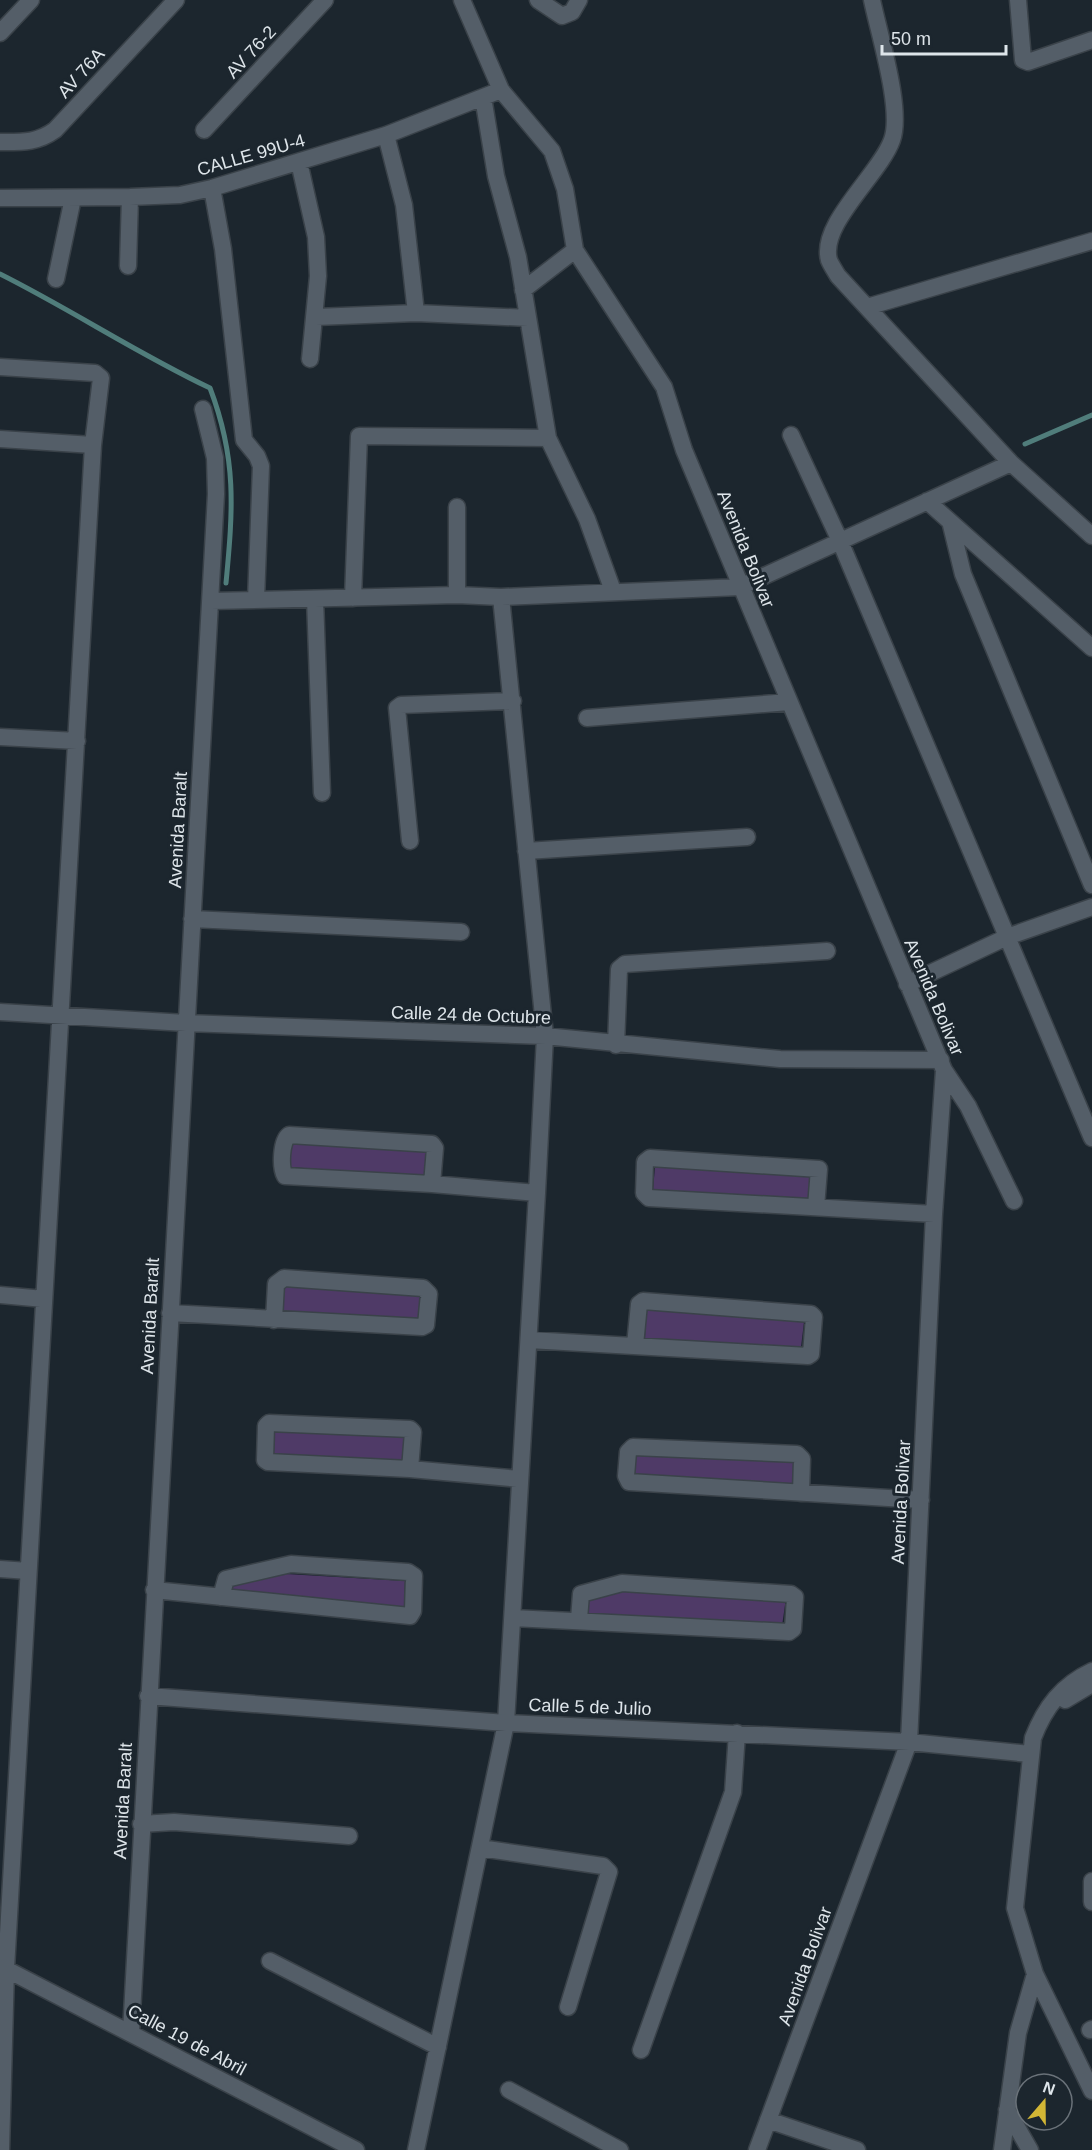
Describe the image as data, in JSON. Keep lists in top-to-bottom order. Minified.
{"streets":{"street":["AV 76-2","AV 76A","CALLE 99U-4","Avenida Bolivar","Avenida Baralt","Calle 24 de Octubre","Calle 5 de Julio","Calle 19 de Abril"]},"crossings":[["CALLE 99U-4","Avenida Bolivar"],["Avenida Bolivar","Calle 24 de Octubre"],["Avenida Bolivar","Calle 5 de Julio"],["Avenida Baralt","Calle 24 de Octubre"],["Avenida Baralt","Calle 5 de Julio"],["Avenida Baralt","Calle 19 de Abril"]],"scale_bar":"50 m","north":"top"}
